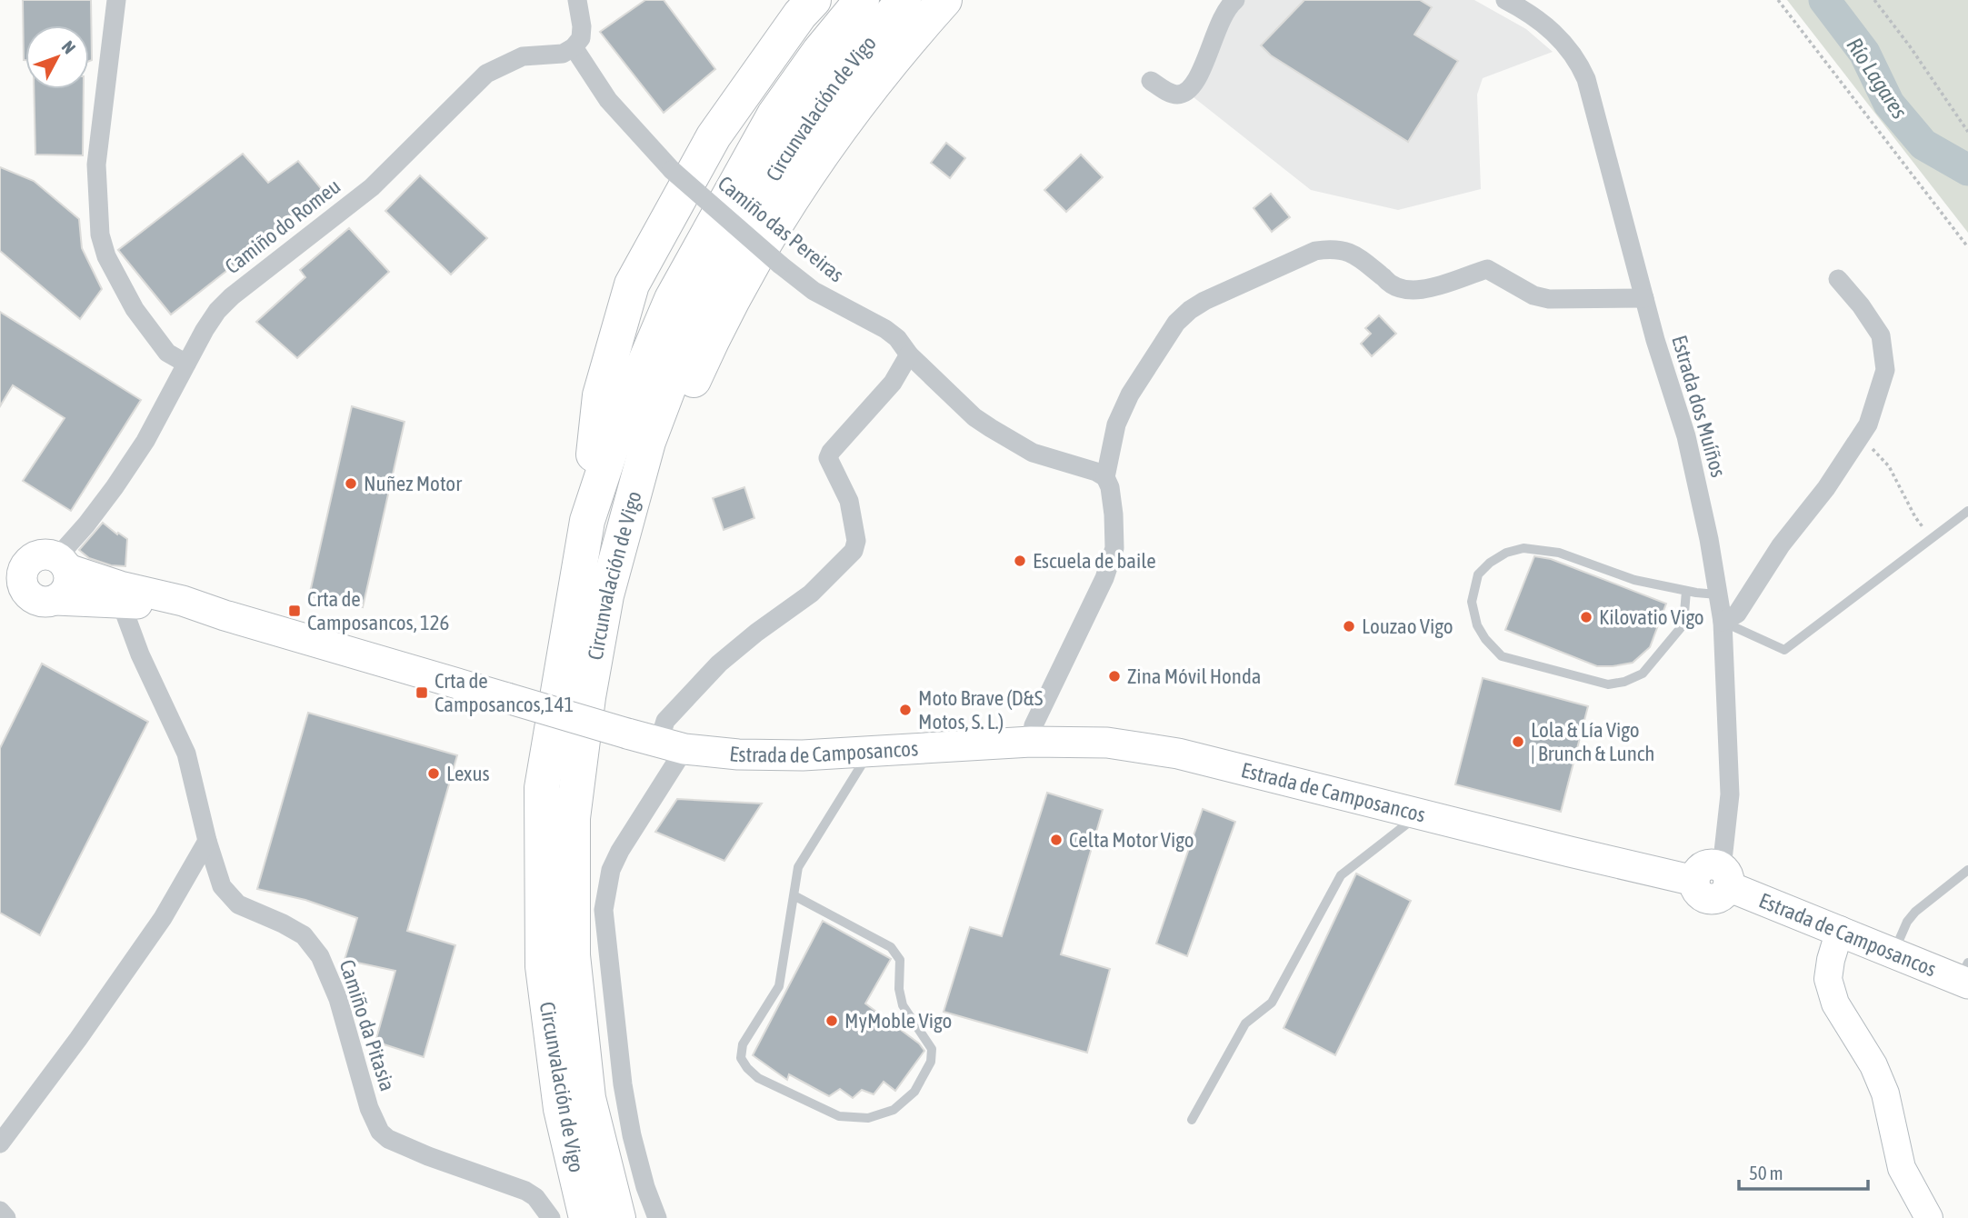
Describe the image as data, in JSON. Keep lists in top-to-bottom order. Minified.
{"streets":{"highway":["Circunvalación de Vigo"],"main road":["Estrada de Camposancos"],"street":["Camiño do Romeu","Camiño das Pereiras","Estrada dos Muíños","Camiño da Pitasia"]},"crossings":[["Camiño do Romeu","Camiño das Pereiras"],["Camiño do Romeu","Estrada de Camposancos"],["Estrada dos Muíños","Estrada de Camposancos"],["Estrada de Camposancos","Camiño da Pitasia"]],"water":["Río Lagares"],"places":{"other":["Nuñez Motor","Escuela de baile","Kilovatio Vigo","Louzao Vigo","Zina Móvil Honda","Moto Brave (D&S Motos, S. L.)","Lola & Lía Vigo | Brunch & Lunch","Lexus","Celta Motor Vigo","MyMoble Vigo"],"transit":["Crta de Camposancos, 126","Crta de Camposancos,141"]},"scale_bar":"50 m","north":"top right"}
